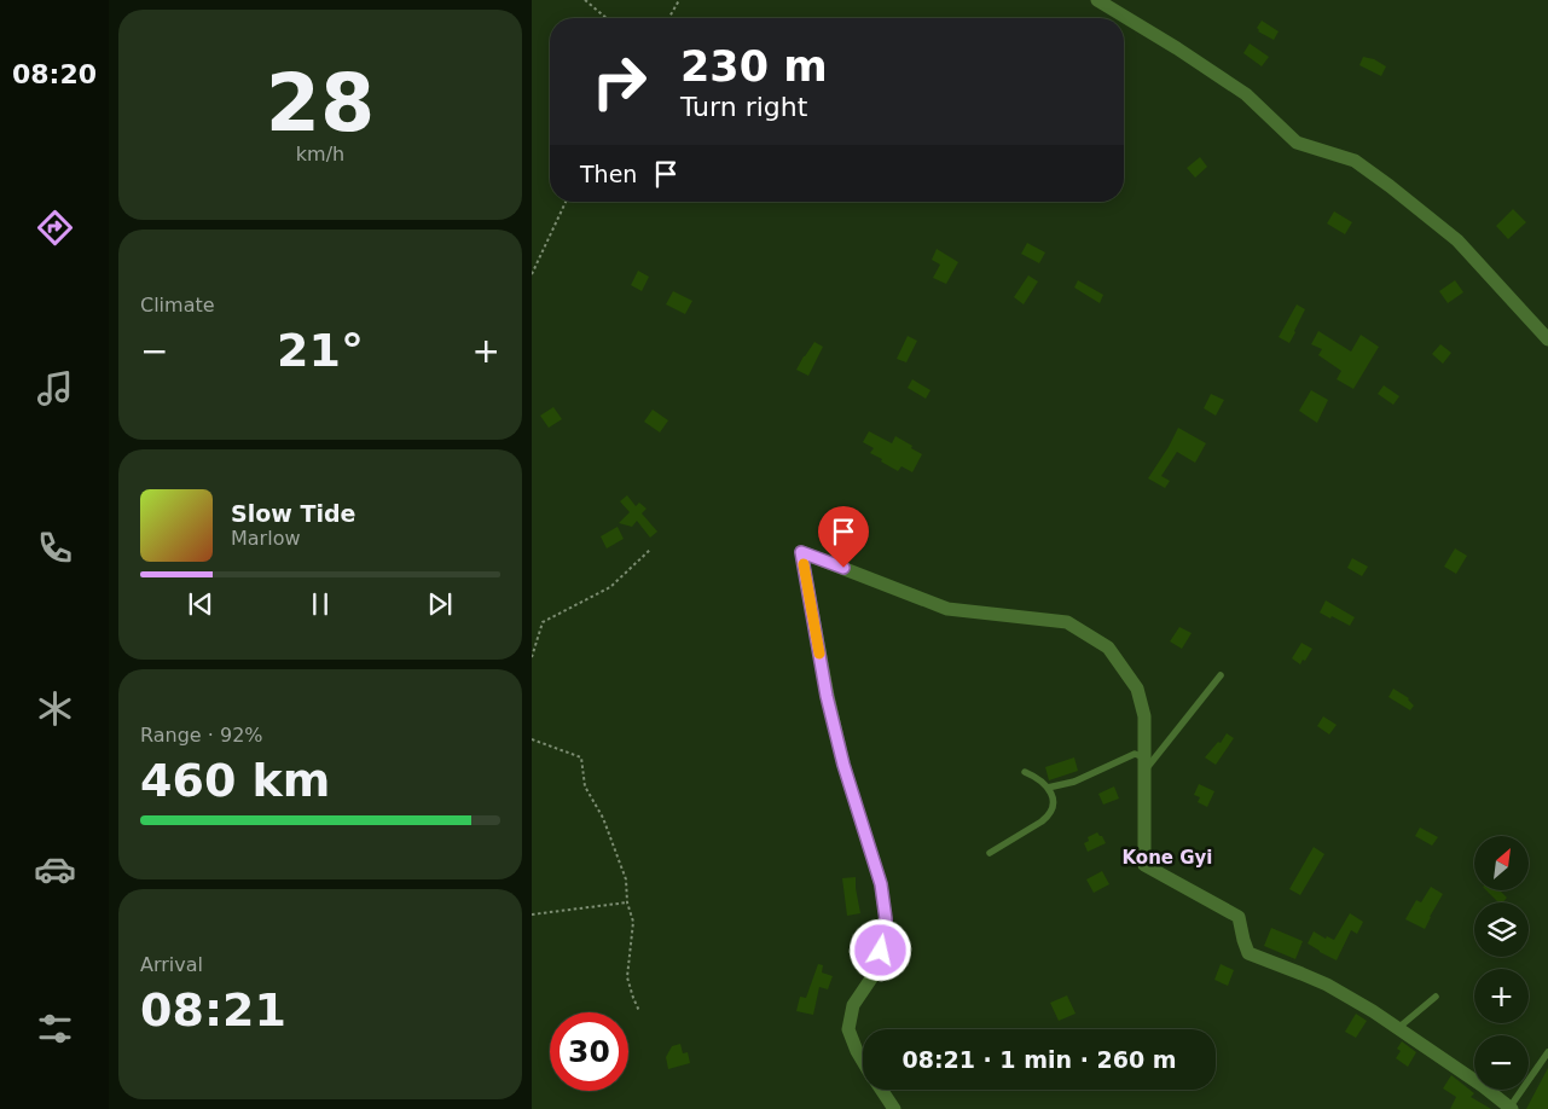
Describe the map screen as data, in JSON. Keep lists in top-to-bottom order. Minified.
{"districts":["Kone Gyi"],"north":"top right","page":{"tabs":"08:20","tile":[["28","km/h"],"Climate",["Range · 92%","460 km"],["Arrival","08:21"]],"turn":["230 m","Turn right"],"then":"Then","heat":["−","21°","+"],"song":["Slow Tide","Marlow"],"map_buttons":["+","−"],"limit":"30","trip":"08:21 · 1 min · 260 m"}}
